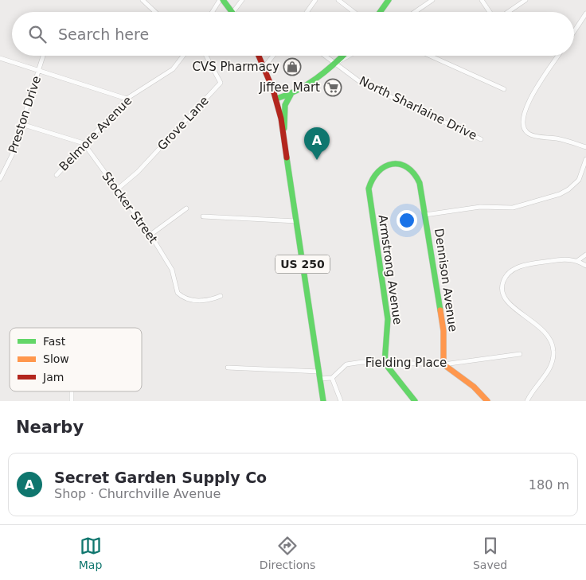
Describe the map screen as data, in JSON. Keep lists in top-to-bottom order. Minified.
{"streets":{"street":["North Sharlaine Drive","Preston Drive","Grove Lane","Belmore Avenue","Stocker Street","US 250","Armstrong Avenue","Dennison Avenue","Fielding Place"]},"crossings":[["Grove Lane","Stocker Street"],["Belmore Avenue","Stocker Street"],["Armstrong Avenue","Dennison Avenue"],["Armstrong Avenue","Fielding Place"],["Dennison Avenue","Fielding Place"]],"places":{"shop":["CVS Pharmacy"],"supermarket":["Jiffee Mart"]},"legend":["Fast","Slow","Jam"],"page":{"search":"Search here","pins":"A","heading":"Nearby","list":[{"mark":"A","name":"Secret Garden Supply Co","note":"Shop · Churchville Avenue","value":"180 m"}],"nav":["Map","Directions","Saved"]}}
